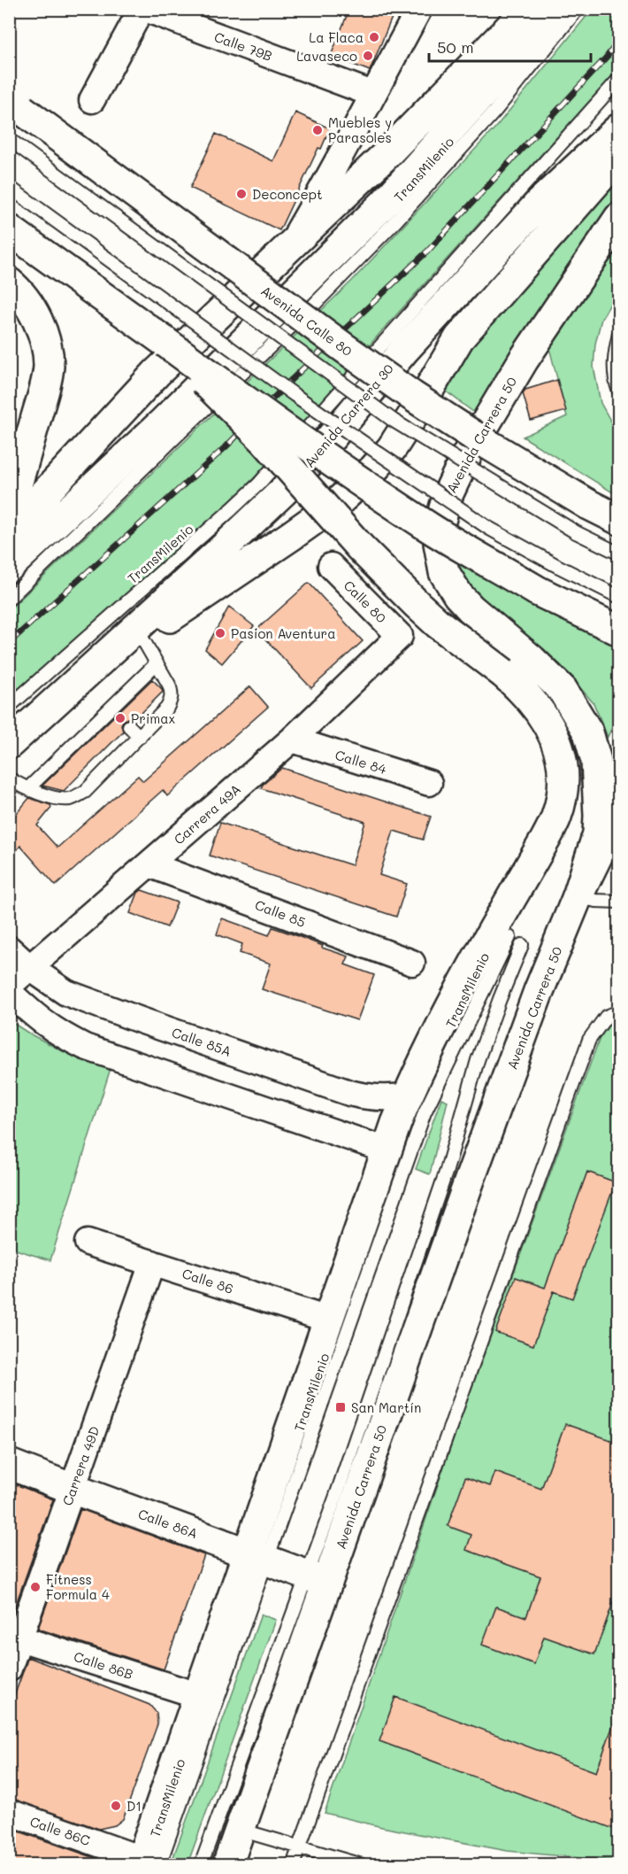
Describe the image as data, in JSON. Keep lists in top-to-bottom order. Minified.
{"streets":{"main road":["Avenida Calle 80","Avenida Carrera 30","Avenida Carrera 50","Calle 86A"],"street":["Calle 79B","Calle 80","Calle 84","Carrera 49A","Calle 85","Calle 85A","Calle 86","Carrera 49D","Calle 86B","Calle 86C"],"lane":["TransMilenio"]},"crossings":[["TransMilenio","Calle 86A"],["TransMilenio","Calle 86C"],["Avenida Carrera 50","Calle 86A"],["Calle 80","Carrera 49A"],["Calle 84","Carrera 49A"],["Carrera 49A","Calle 85"],["Carrera 49A","Calle 85A"],["Calle 86","Carrera 49D"],["Carrera 49D","Calle 86A"],["Carrera 49D","Calle 86B"]],"places":{"other":["La Flaca","Lavaseco","Muebles y Parasoles","Deconcept","Pasion Aventura","Primax","Fitness Formula 4","D1"],"transit":["San Martín"]},"scale_bar":"50 m"}
